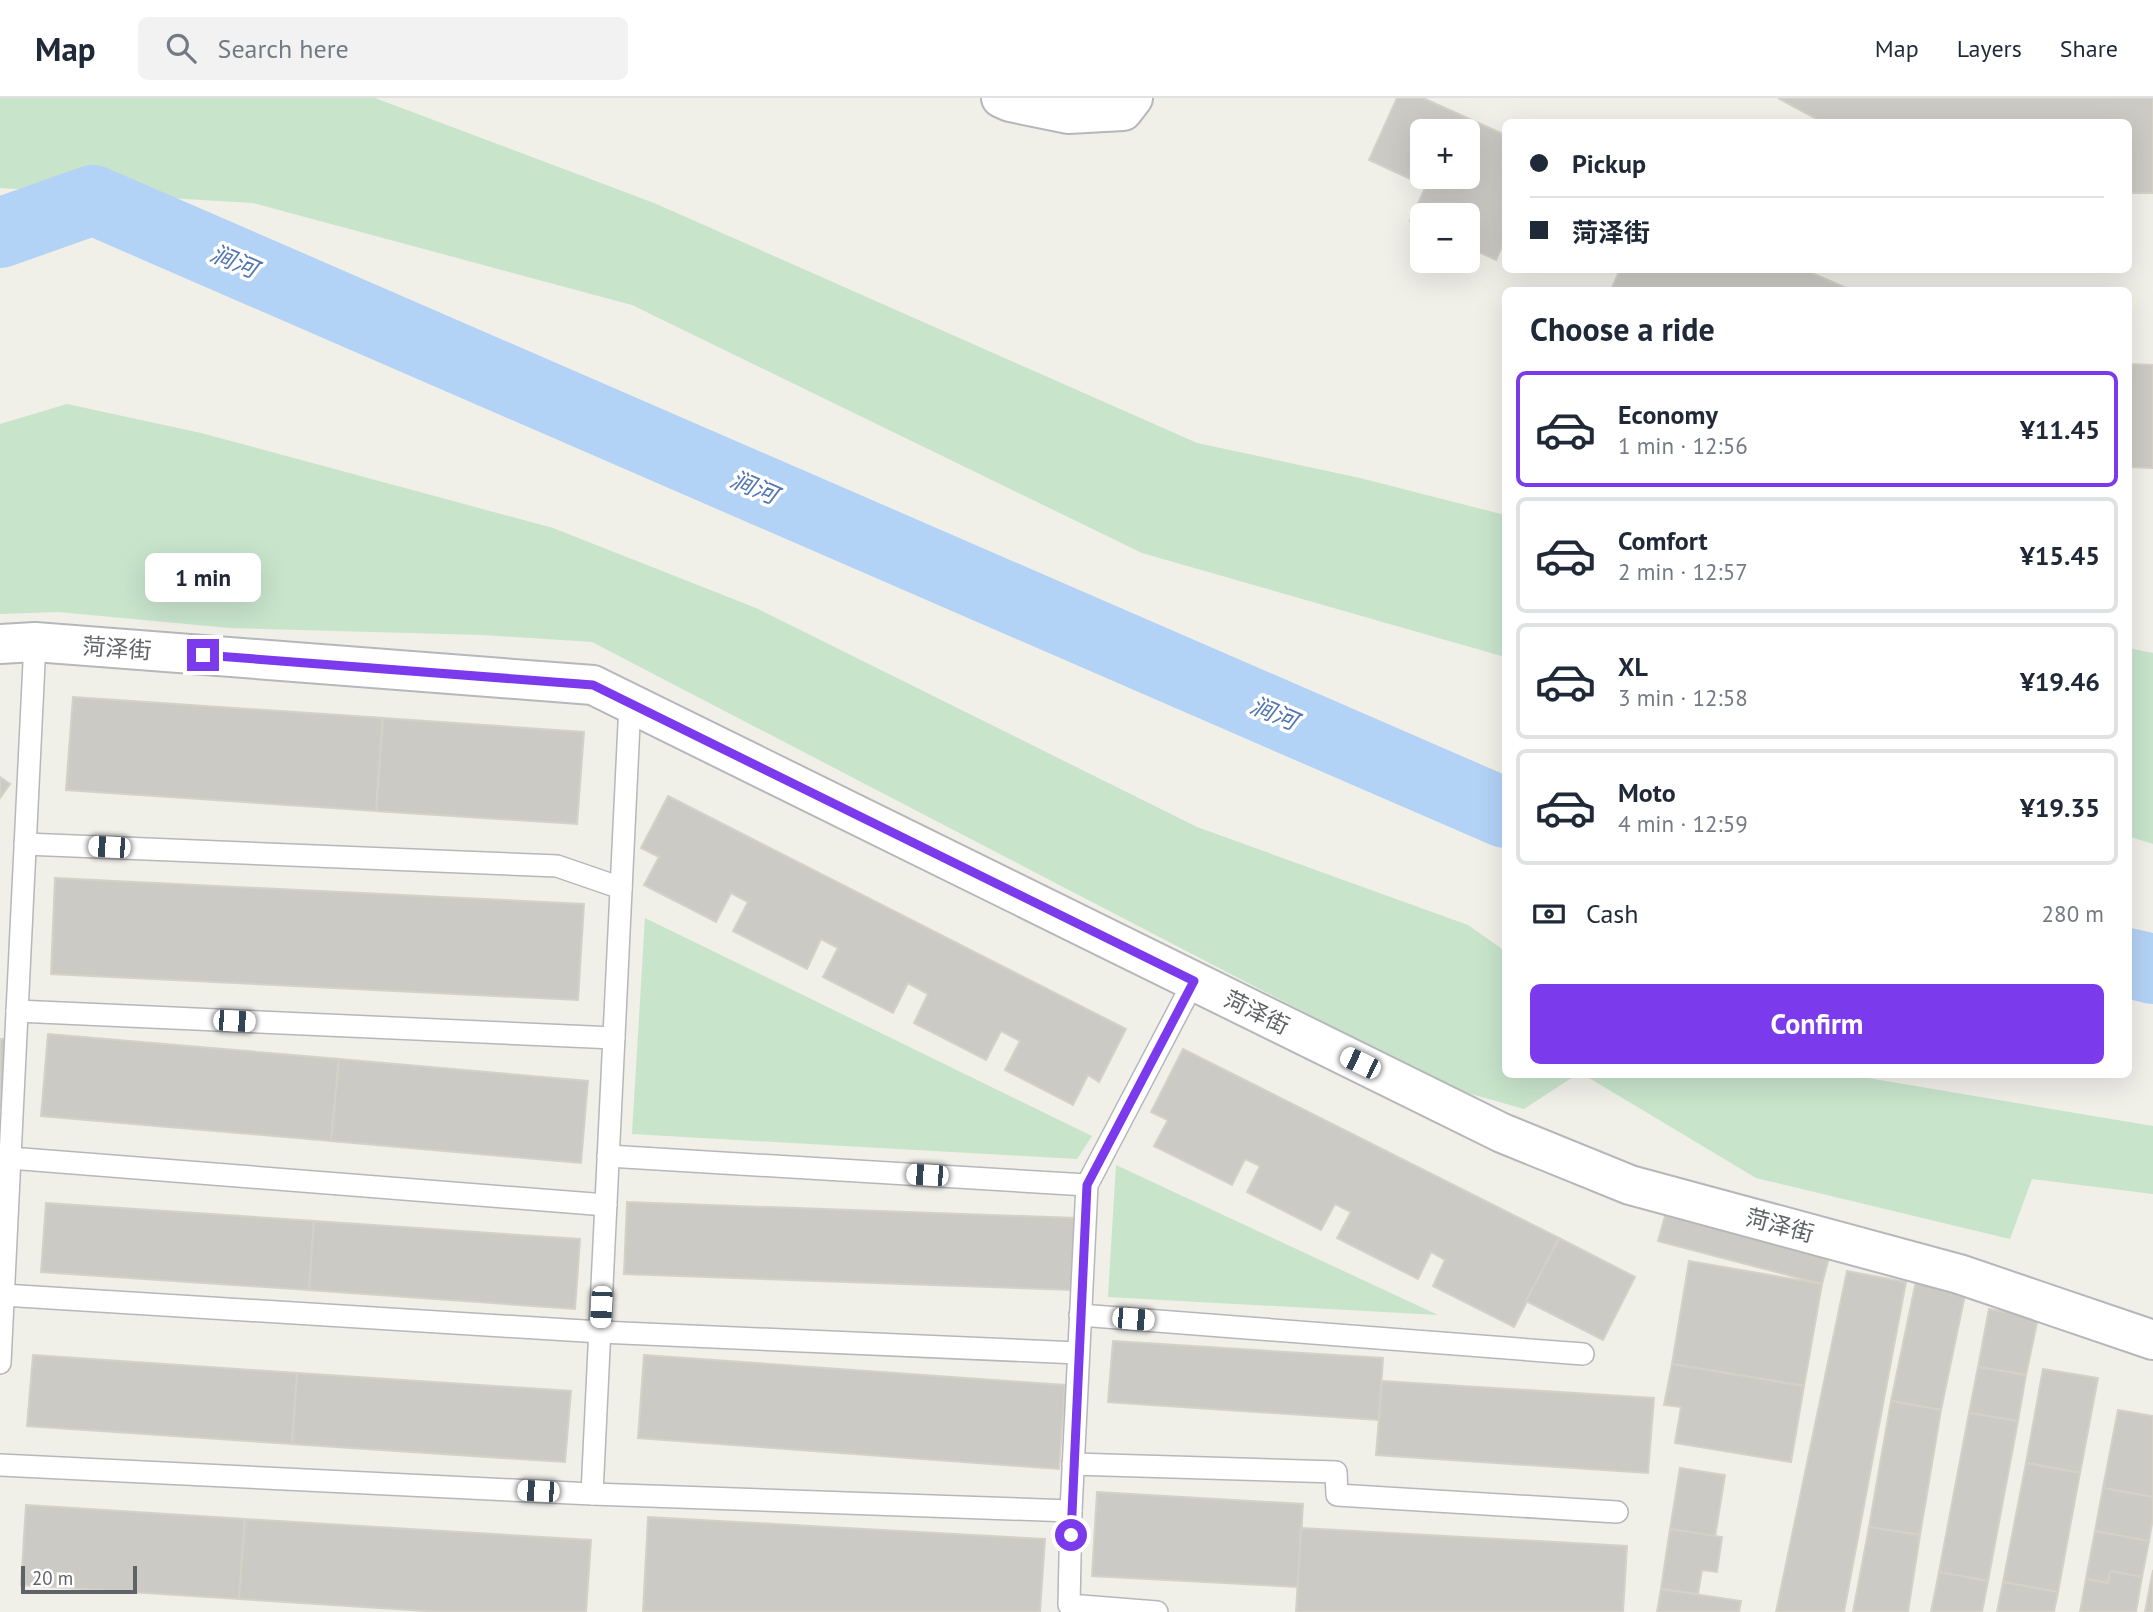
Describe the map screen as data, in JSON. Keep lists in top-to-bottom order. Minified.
{"streets":{"street":["菏泽街"]},"water":["涧河"],"scale_bar":"20 m","page":{"header":"Map","search":"Search here","nav":["Map","Layers","Share"],"map_buttons":["+","−"],"banner":["Pickup","菏泽街"],"heading":"Choose a ride","list":[{"name":"Economy","note":"1 min · 12:56","value":"¥11.45"},{"name":"Comfort","note":"2 min · 12:57","value":"¥15.45"},{"name":"XL","note":"3 min · 12:58","value":"¥19.46"},{"name":"Moto","note":"4 min · 12:59","value":"¥19.35"}],"bubble":"1 min","pay":["Cash","280 m"],"buttons":"Confirm","scale":"20 m"}}
